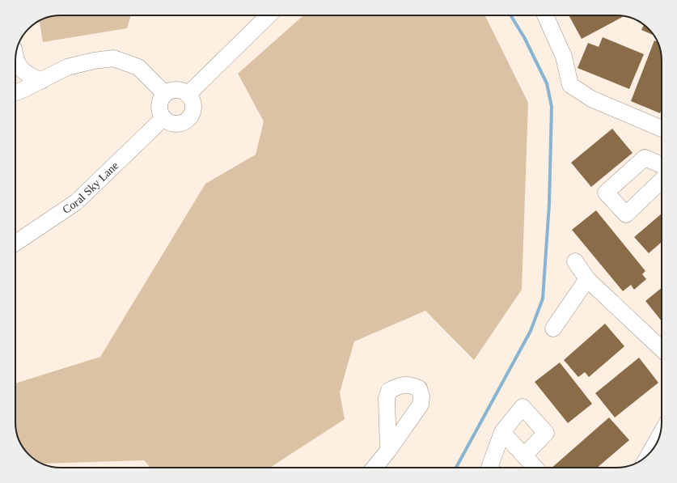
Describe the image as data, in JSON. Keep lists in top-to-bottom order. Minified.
{"streets":{"street":["Coral Sky Lane"]}}
